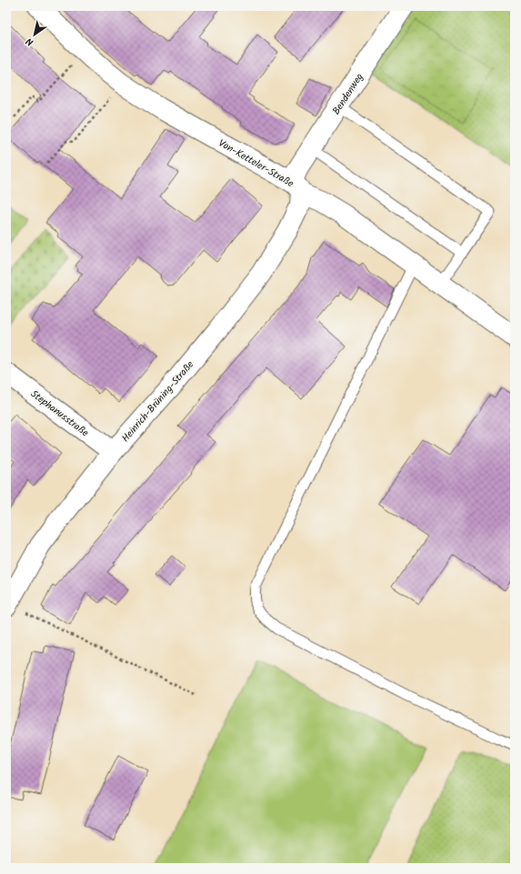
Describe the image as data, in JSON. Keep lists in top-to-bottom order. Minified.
{"streets":{"street":["Bendenweg","Von-Ketteler-Straße","Heinrich-Brüning-Straße","Stephanusstraße"]},"crossings":[["Bendenweg","Von-Ketteler-Straße"],["Bendenweg","Heinrich-Brüning-Straße"],["Von-Ketteler-Straße","Heinrich-Brüning-Straße"],["Heinrich-Brüning-Straße","Stephanusstraße"]],"north":"bottom left"}
